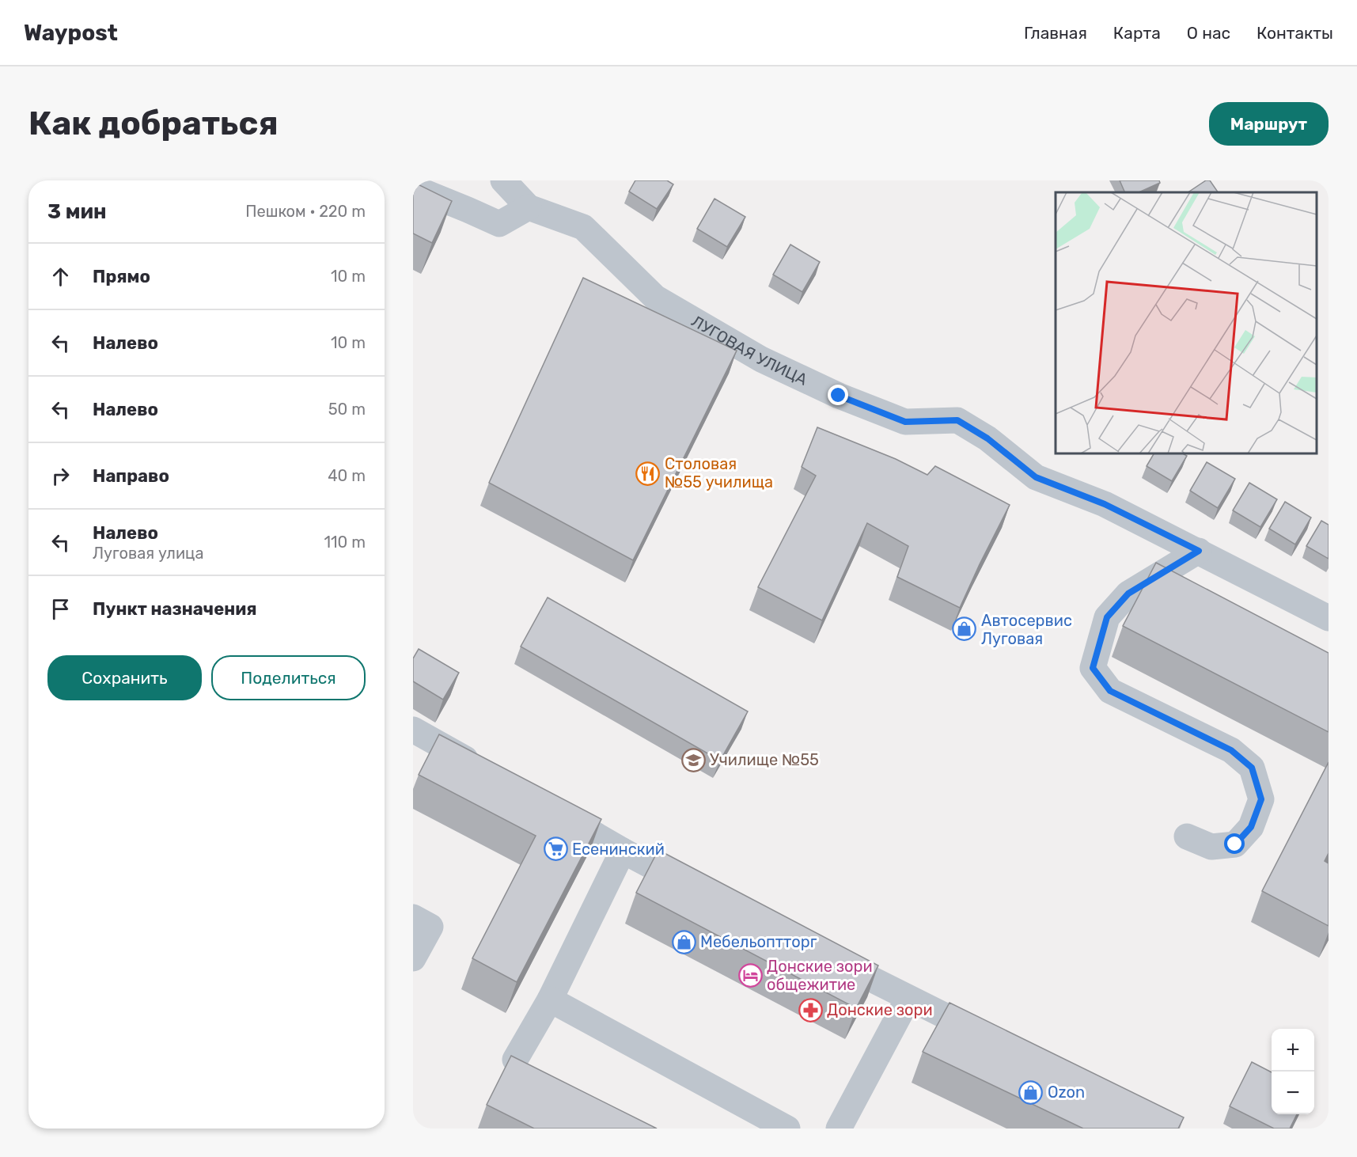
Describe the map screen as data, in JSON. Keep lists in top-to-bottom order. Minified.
{"streets":{"street":["ЛУГОВАЯ УЛИЦА"]},"places":{"restaurant":["Столовая №55 училища"],"shop":["Автосервис Луговая","Мебельоптторг","Ozon"],"school or university":["Училище №55"],"supermarket":["Есенинский"],"hotel":["Донские зори общежитие"],"pharmacy":["Донские зори"]},"page":{"header":"Waypost","nav":["Главная","Карта","О нас","Контакты"],"buttons":["Маршрут",["Сохранить","Поделиться"]],"title":"Как добраться","heading":["3 мин","Пешком · 220 m"],"list":[["Прямо","10 m"],["Налево","10 m"],["Налево","50 m"],["Направо","40 m"],["Налево","Луговая улица","110 m"],"Пункт назначения"],"map_buttons":["+","−"]}}
